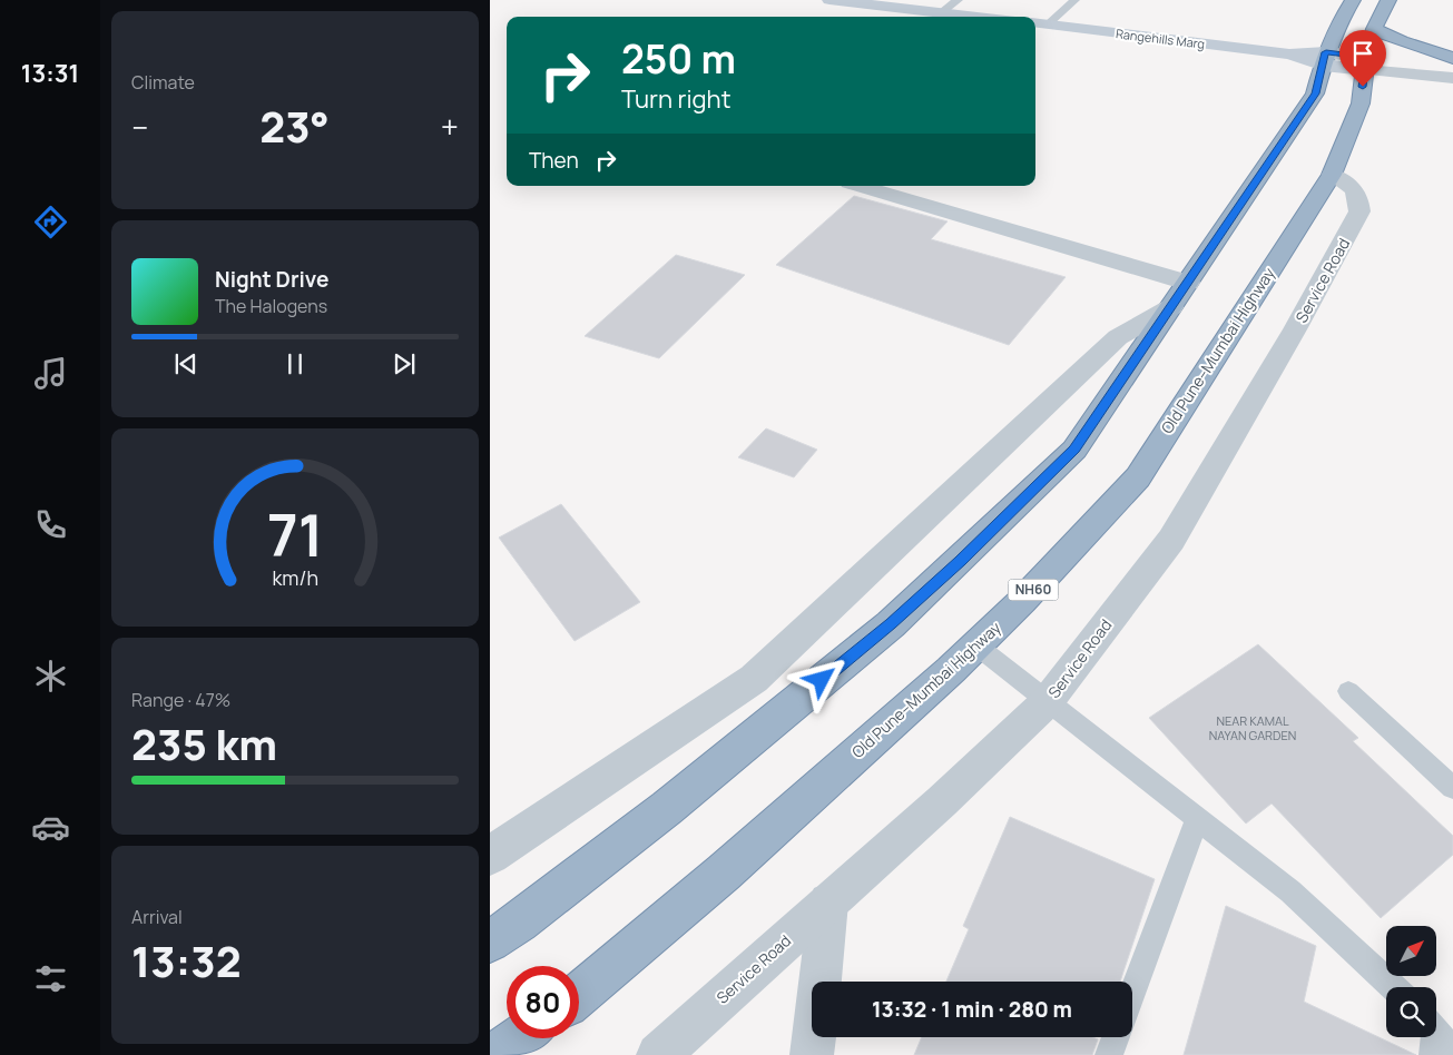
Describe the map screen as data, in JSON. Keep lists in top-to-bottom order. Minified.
{"streets":{"highway":["Old Pune–Mumbai Highway","NH60"],"main road":["Rangehills Marg"],"street":["Service Road"]},"crossings":[["Rangehills Marg","Old Pune–Mumbai Highway"],["Service Road","Old Pune–Mumbai Highway"]],"house_numbers":["NEAR KAMAL NAYAN GARDEN"],"north":"top right","page":{"tabs":"13:31","tile":["Climate",["Range · 47%","235 km"],["Arrival","13:32"]],"turn":["250 m","Turn right"],"heat":["−","23°","+"],"then":"Then","song":["Night Drive","The Halogens"],"limit":"80","trip":"13:32 · 1 min · 280 m","gauge":["71","km/h"]}}
